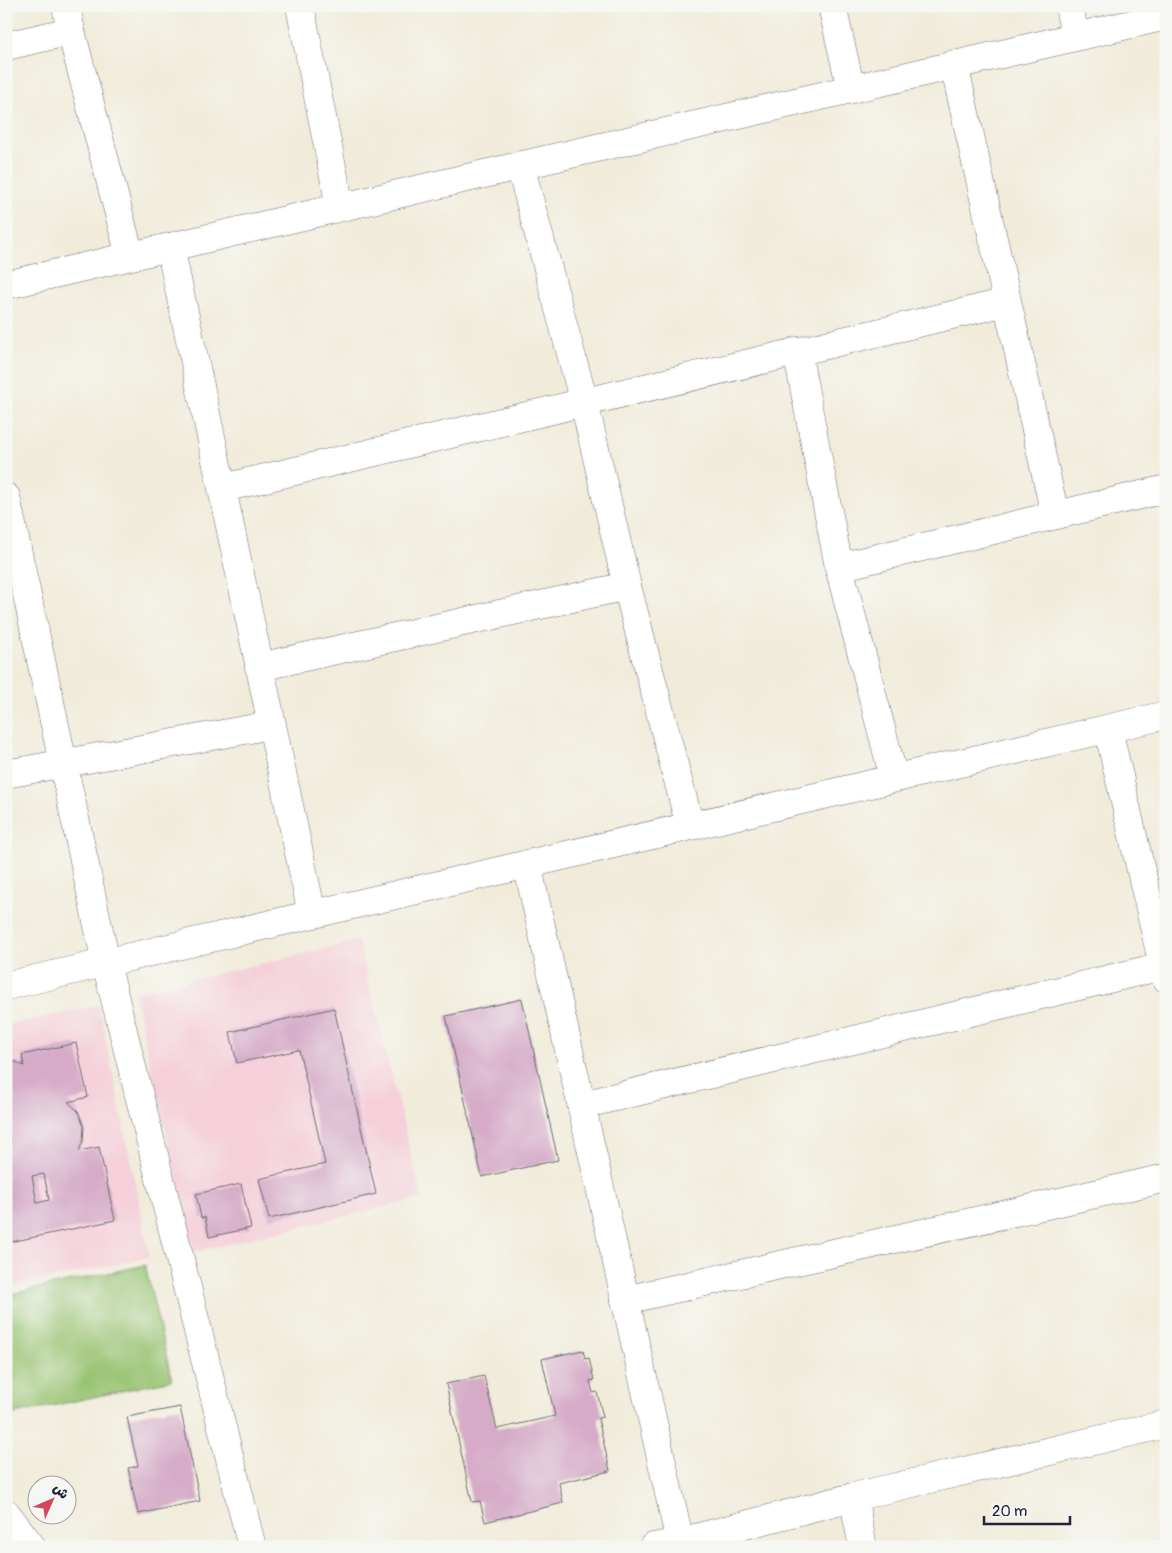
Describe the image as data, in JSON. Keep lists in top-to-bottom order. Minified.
{"scale_bar":"20 m","north":"top right"}
